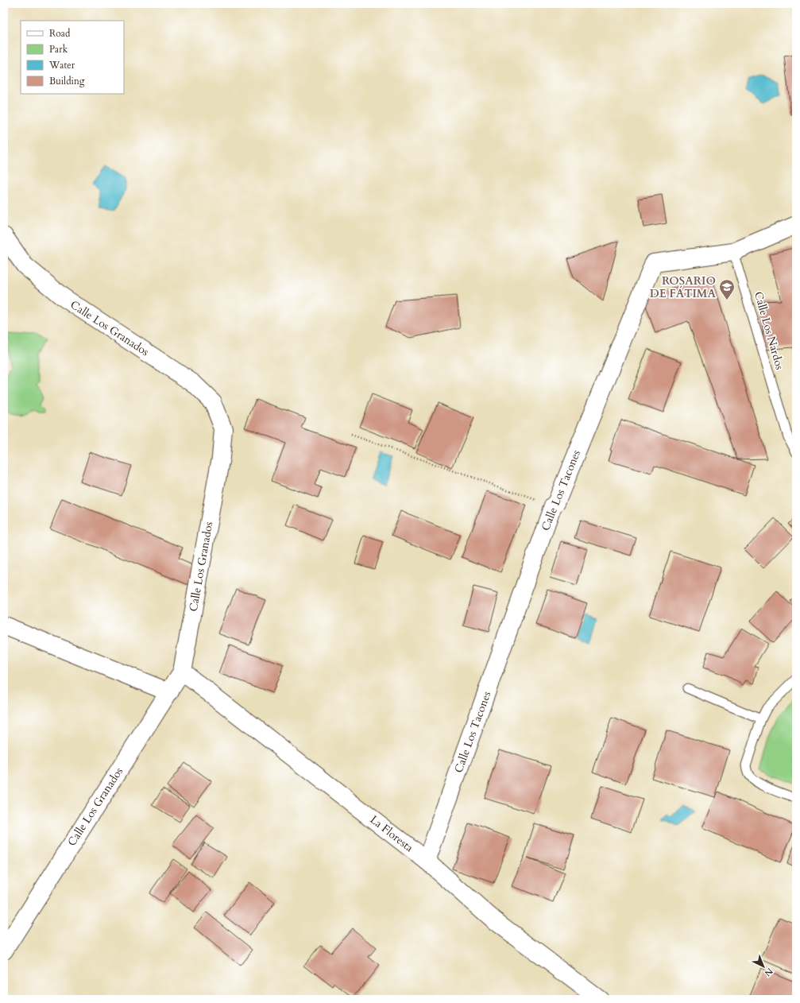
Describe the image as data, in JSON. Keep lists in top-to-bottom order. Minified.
{"streets":{"street":["Calle Los Granados","Calle Los Tacones","La Floresta"],"lane":["Calle Los Nardos"]},"crossings":[["Calle Los Granados","La Floresta"],["Calle Los Nardos","Calle Los Tacones"],["Calle Los Tacones","La Floresta"]],"places":{"school or university":["ROSARIO DE FÁTIMA"]},"legend":["Road","Park","Water","Building"],"north":"bottom right"}
